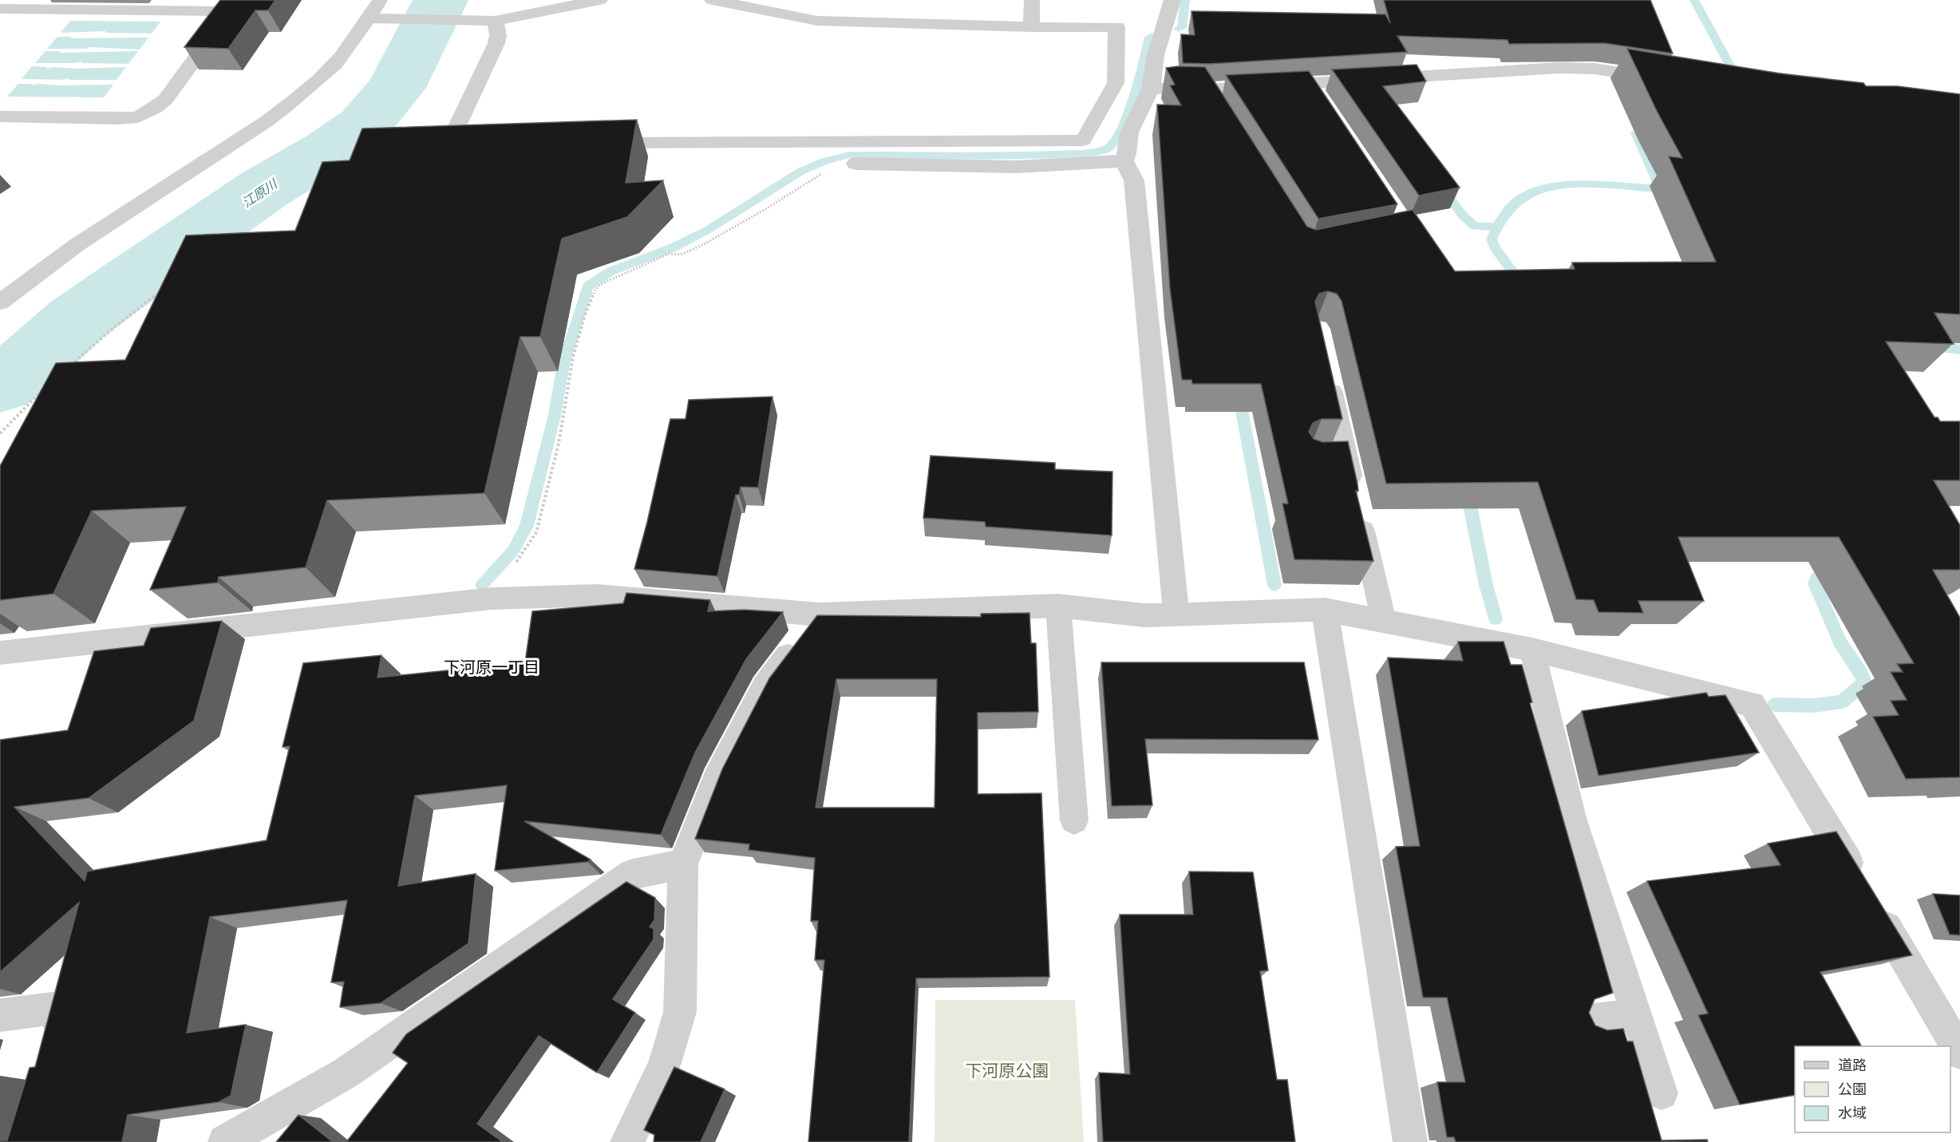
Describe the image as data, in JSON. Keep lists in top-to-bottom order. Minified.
{"districts":["下河原一丁目"],"water":["江原川"],"parks":["下河原公園"],"legend":["道路","公園","水域"]}
